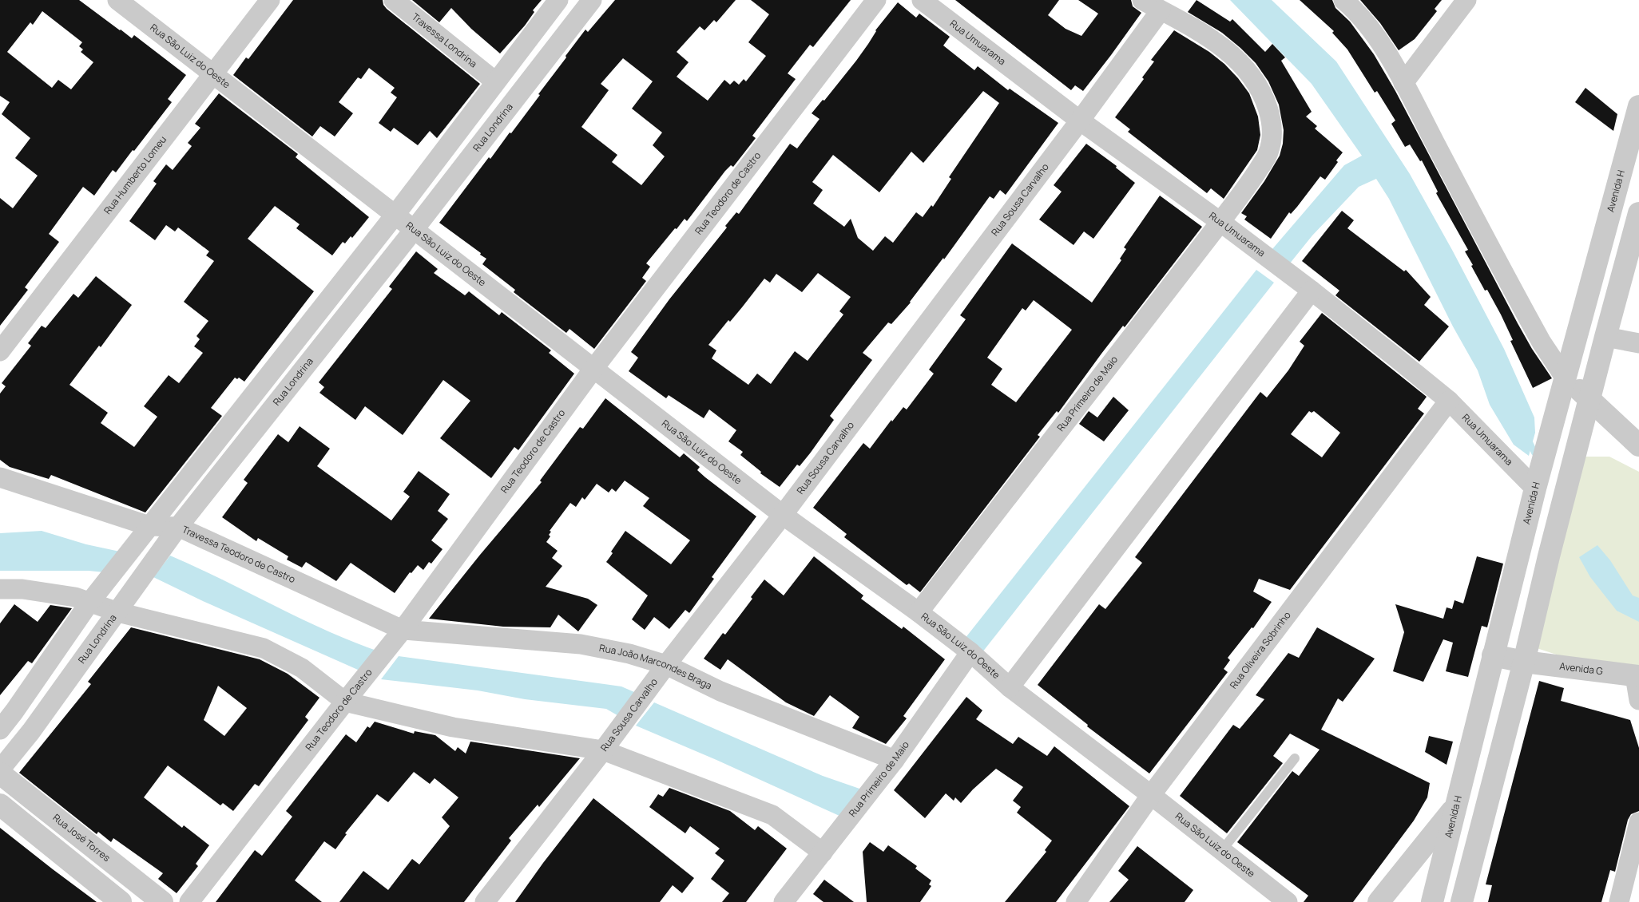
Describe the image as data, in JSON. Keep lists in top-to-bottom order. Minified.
{"streets":{"street":["Travessa Londrina","Rua Umuarama","Rua São Luiz do Oeste","Rua Londrina","Rua Humberto Lomeu","Avenida H","Rua Teodoro de Castro","Rua Sousa Carvalho","Rua Primeiro de Maio","Travessa Teodoro de Castro","Rua Oliveira Sobrinho","Rua João Marcondes Braga","Avenida G","Rua José Torres"]},"crossings":[["Rua Umuarama","Avenida H"],["Rua Umuarama","Rua Sousa Carvalho"],["Rua Umuarama","Rua Primeiro de Maio"],["Rua Umuarama","Rua Oliveira Sobrinho"],["Rua São Luiz do Oeste","Rua Londrina"],["Rua São Luiz do Oeste","Rua Humberto Lomeu"],["Rua São Luiz do Oeste","Rua Teodoro de Castro"],["Rua São Luiz do Oeste","Rua Sousa Carvalho"],["Rua São Luiz do Oeste","Rua Primeiro de Maio"],["Rua São Luiz do Oeste","Rua Oliveira Sobrinho"],["Rua Londrina","Travessa Teodoro de Castro"],["Avenida H","Avenida G"],["Rua Teodoro de Castro","Travessa Teodoro de Castro"],["Rua Teodoro de Castro","Rua João Marcondes Braga"],["Rua Sousa Carvalho","Rua Primeiro de Maio"],["Rua Sousa Carvalho","Rua João Marcondes Braga"],["Rua Primeiro de Maio","Rua João Marcondes Braga"],["Travessa Teodoro de Castro","Rua João Marcondes Braga"]]}
